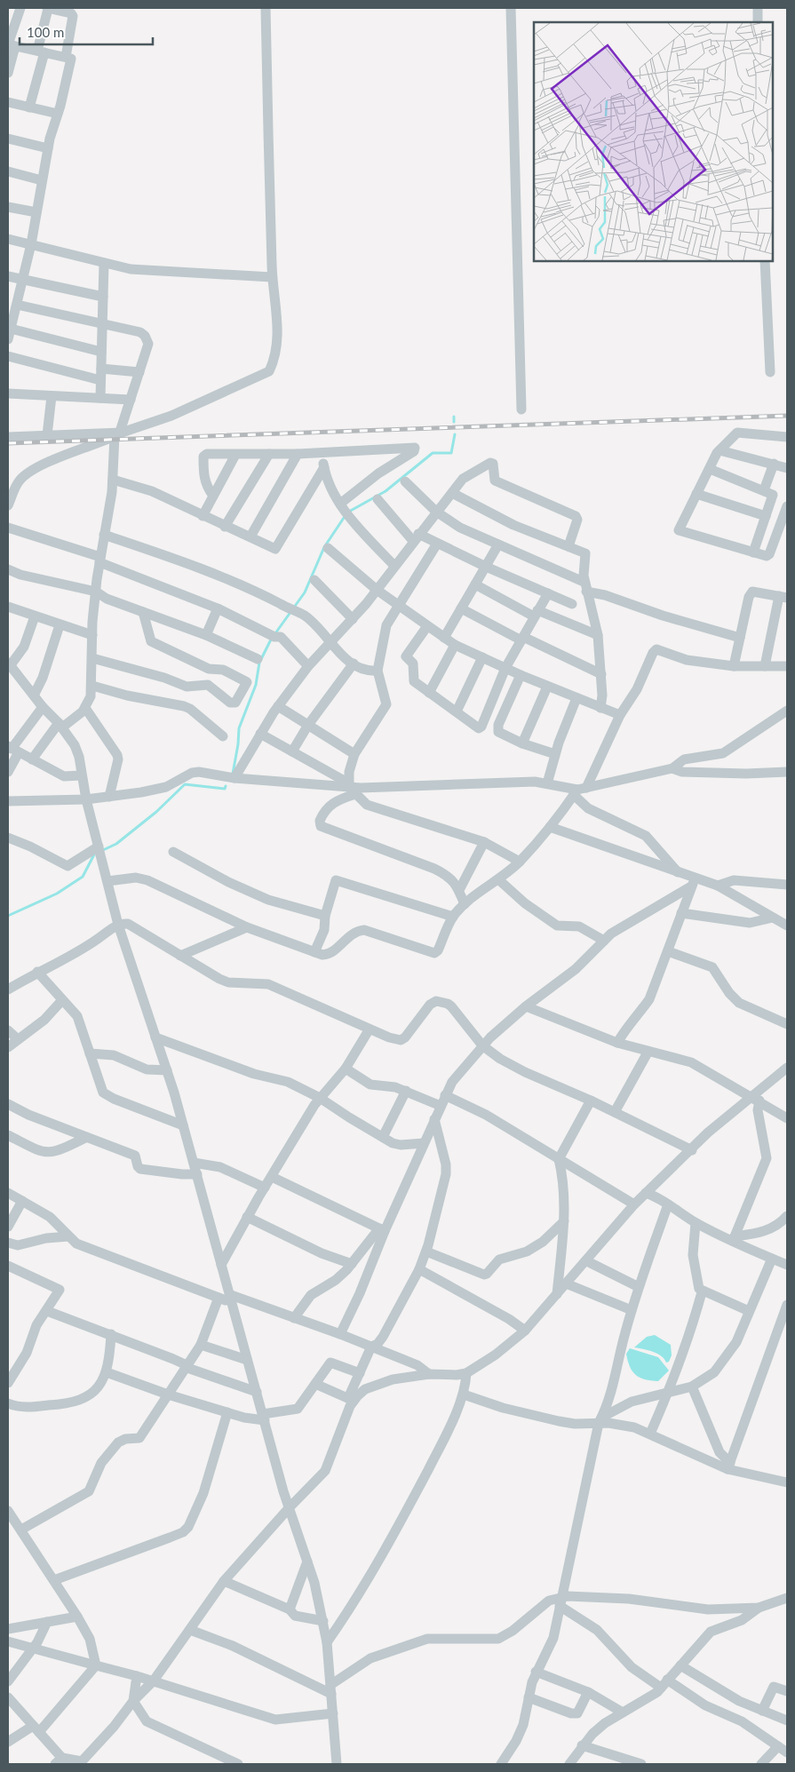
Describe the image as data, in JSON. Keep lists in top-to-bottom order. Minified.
{"scale_bar":"100 m"}
